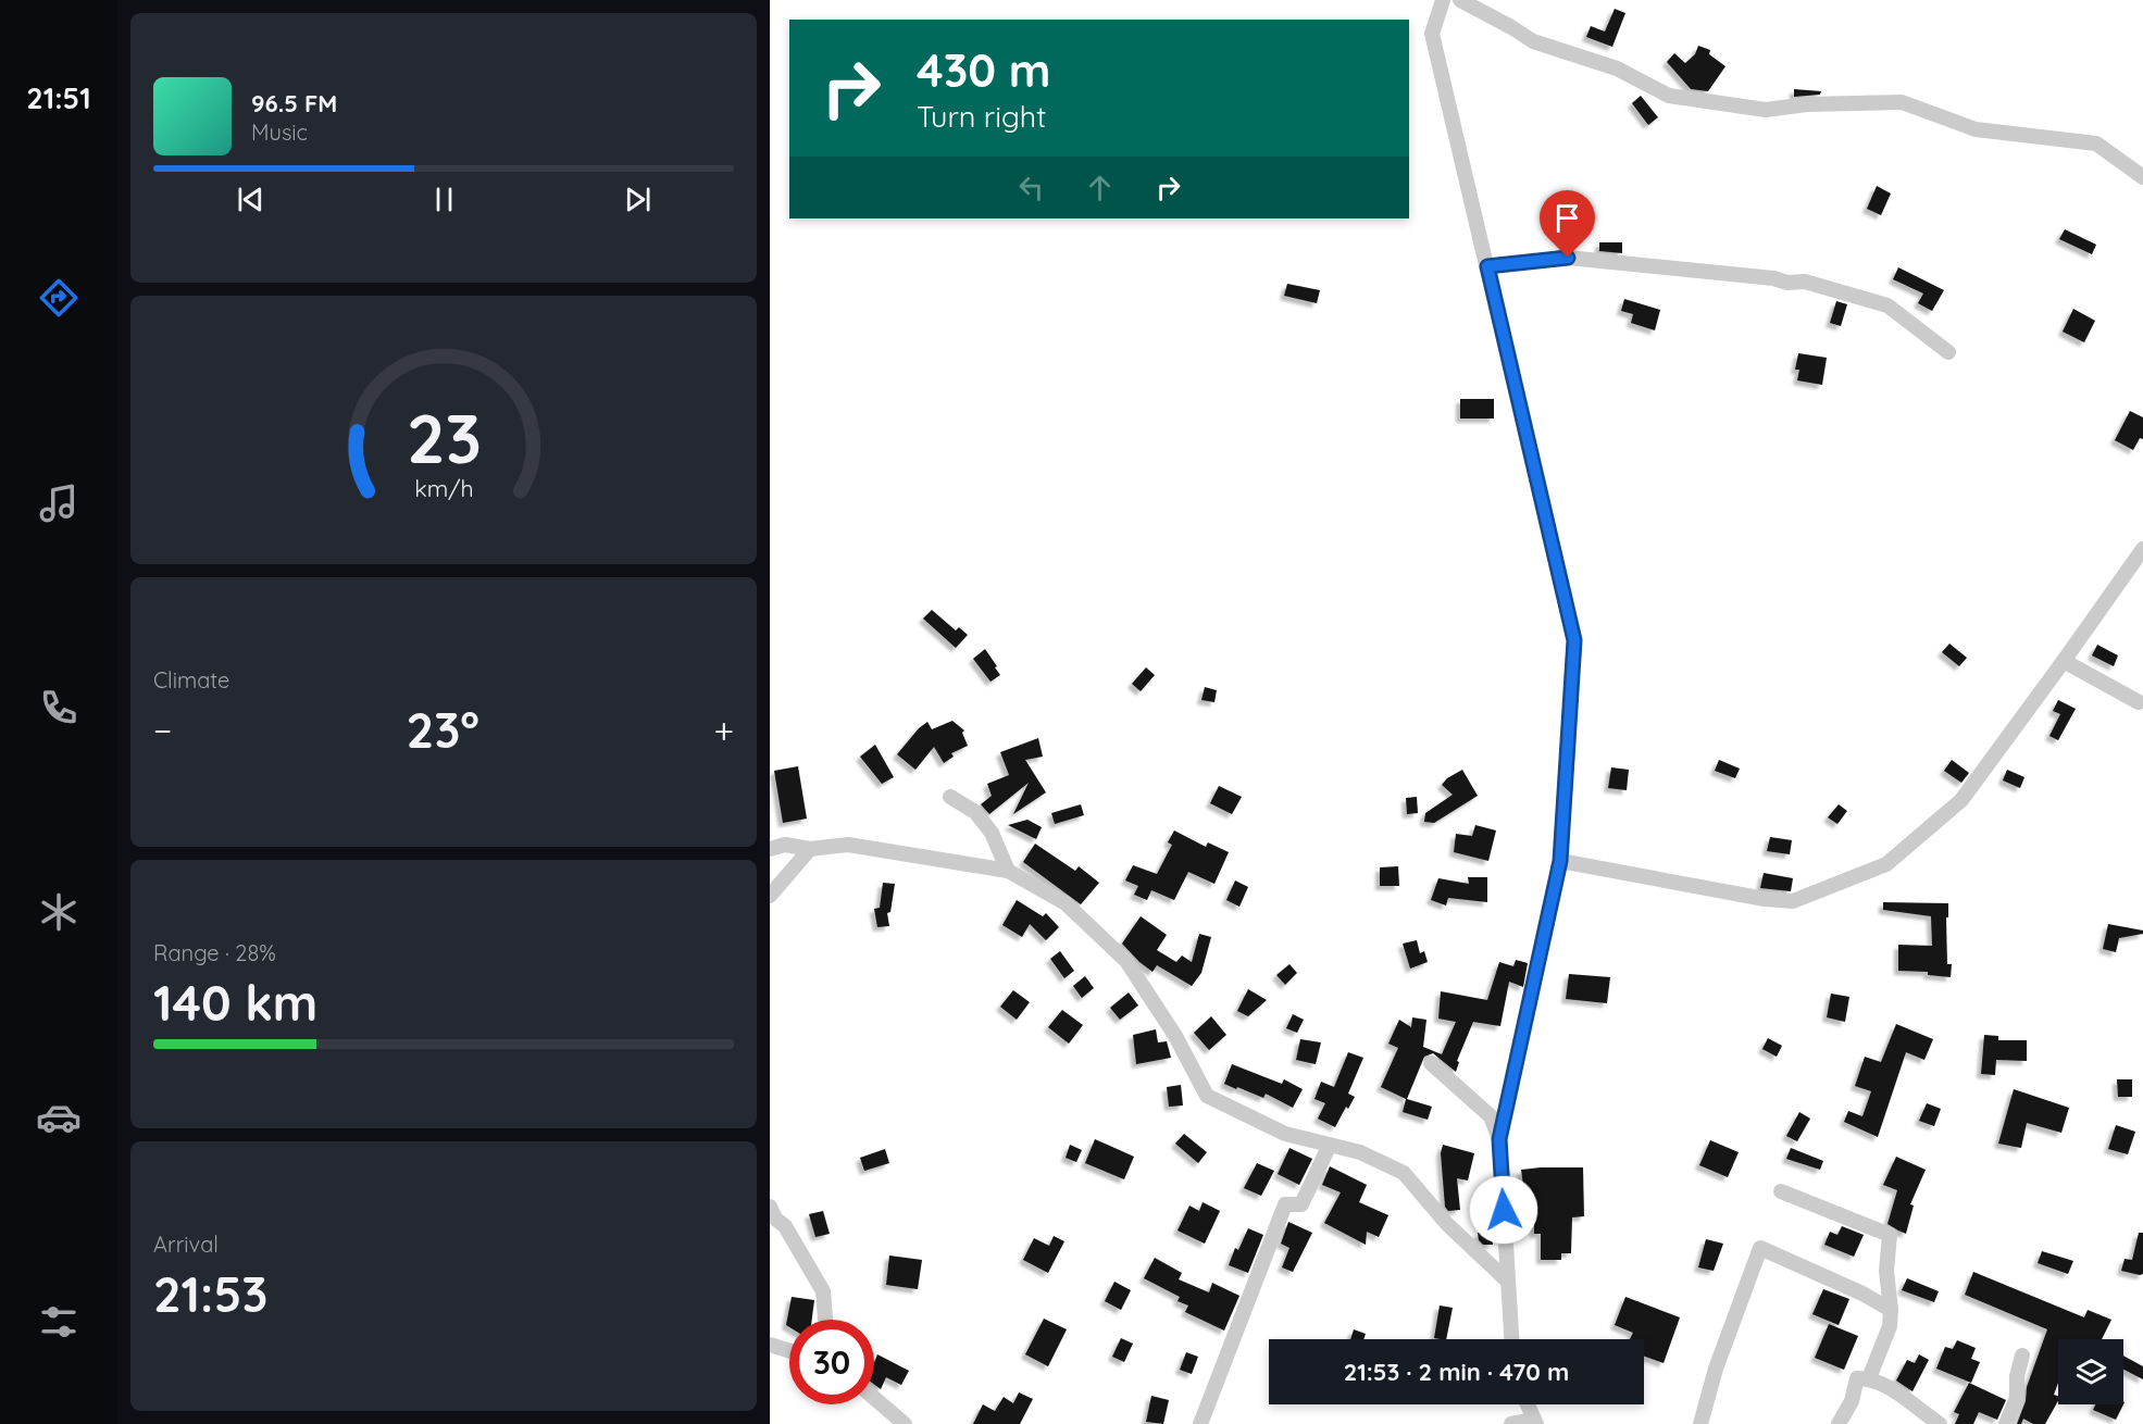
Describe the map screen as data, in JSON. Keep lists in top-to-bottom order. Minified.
{"page":{"tabs":"21:51","turn":["430 m","Turn right"],"song":["96.5 FM","Music"],"tile":["Climate",["Range · 28%","140 km"],["Arrival","21:53"]],"heat":["−","23°","+"],"limit":"30","trip":"21:53 · 2 min · 470 m","gauge":["23","km/h"]}}
